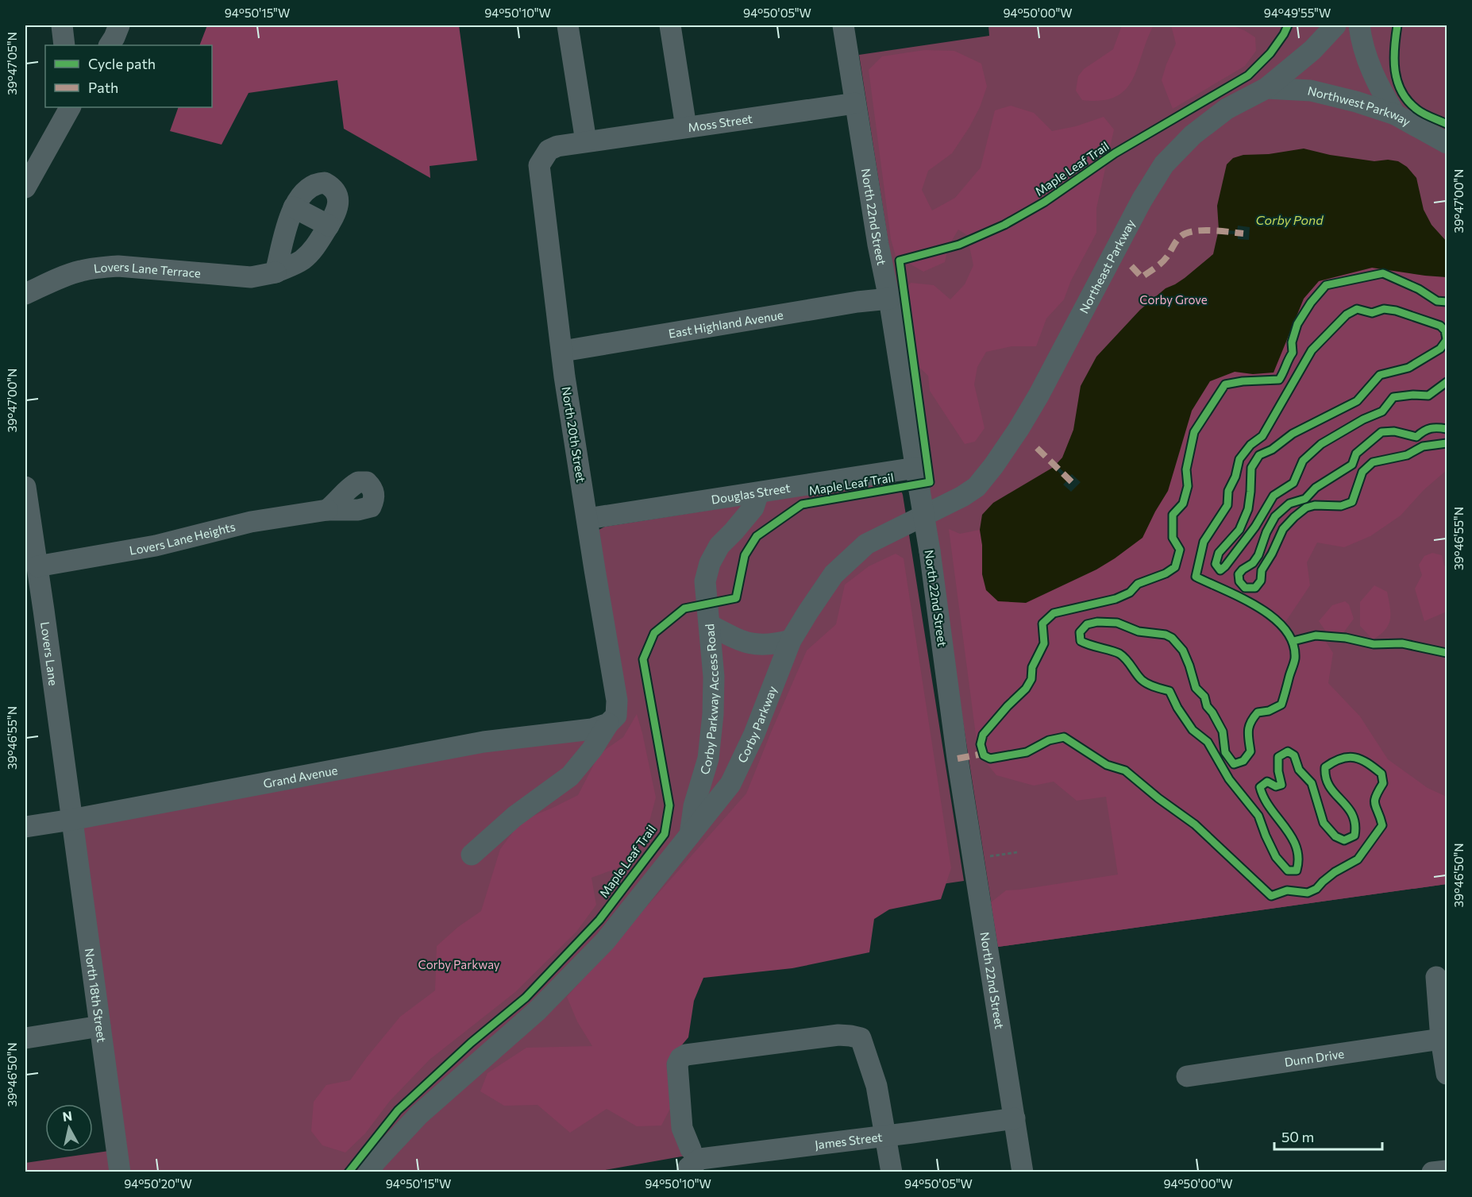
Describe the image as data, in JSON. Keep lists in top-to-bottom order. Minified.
{"streets":{"street":["Northwest Parkway","Moss Street","North 22nd Street","Northeast Parkway","Lovers Lane Terrace","East Highland Avenue","North 20th Street","Douglas Street","Lovers Lane Heights","Lovers Lane","Corby Parkway Access Road","Corby Parkway","Grand Avenue","North 18th Street","Dunn Drive","James Street"],"cycle path":["Maple Leaf Trail"]},"crossings":[["Northwest Parkway","Northeast Parkway"],["Moss Street","North 22nd Street"],["Moss Street","North 20th Street"],["North 22nd Street","East Highland Avenue"],["North 22nd Street","Douglas Street"],["North 22nd Street","James Street"],["Northeast Parkway","Corby Parkway"],["East Highland Avenue","North 20th Street"],["North 20th Street","Douglas Street"],["North 20th Street","Grand Avenue"],["Douglas Street","Corby Parkway Access Road"],["Lovers Lane Heights","Lovers Lane"],["Lovers Lane","Grand Avenue"],["Lovers Lane","North 18th Street"],["Corby Parkway Access Road","Corby Parkway"],["Grand Avenue","North 18th Street"]],"water":["Corby Pond"],"parks":["Corby Grove","Corby Parkway"],"legend":["Cycle path","Path"],"scale_bar":"50 m","north":"top","coordinates":["94°50'15\"W","94°50'10\"W","94°50'05\"W","94°50'00\"W","94°49'55\"W","39°47'05\"N","39°47'00\"N","39°46'55\"N","39°46'50\"N","94°50'20\"W"]}
